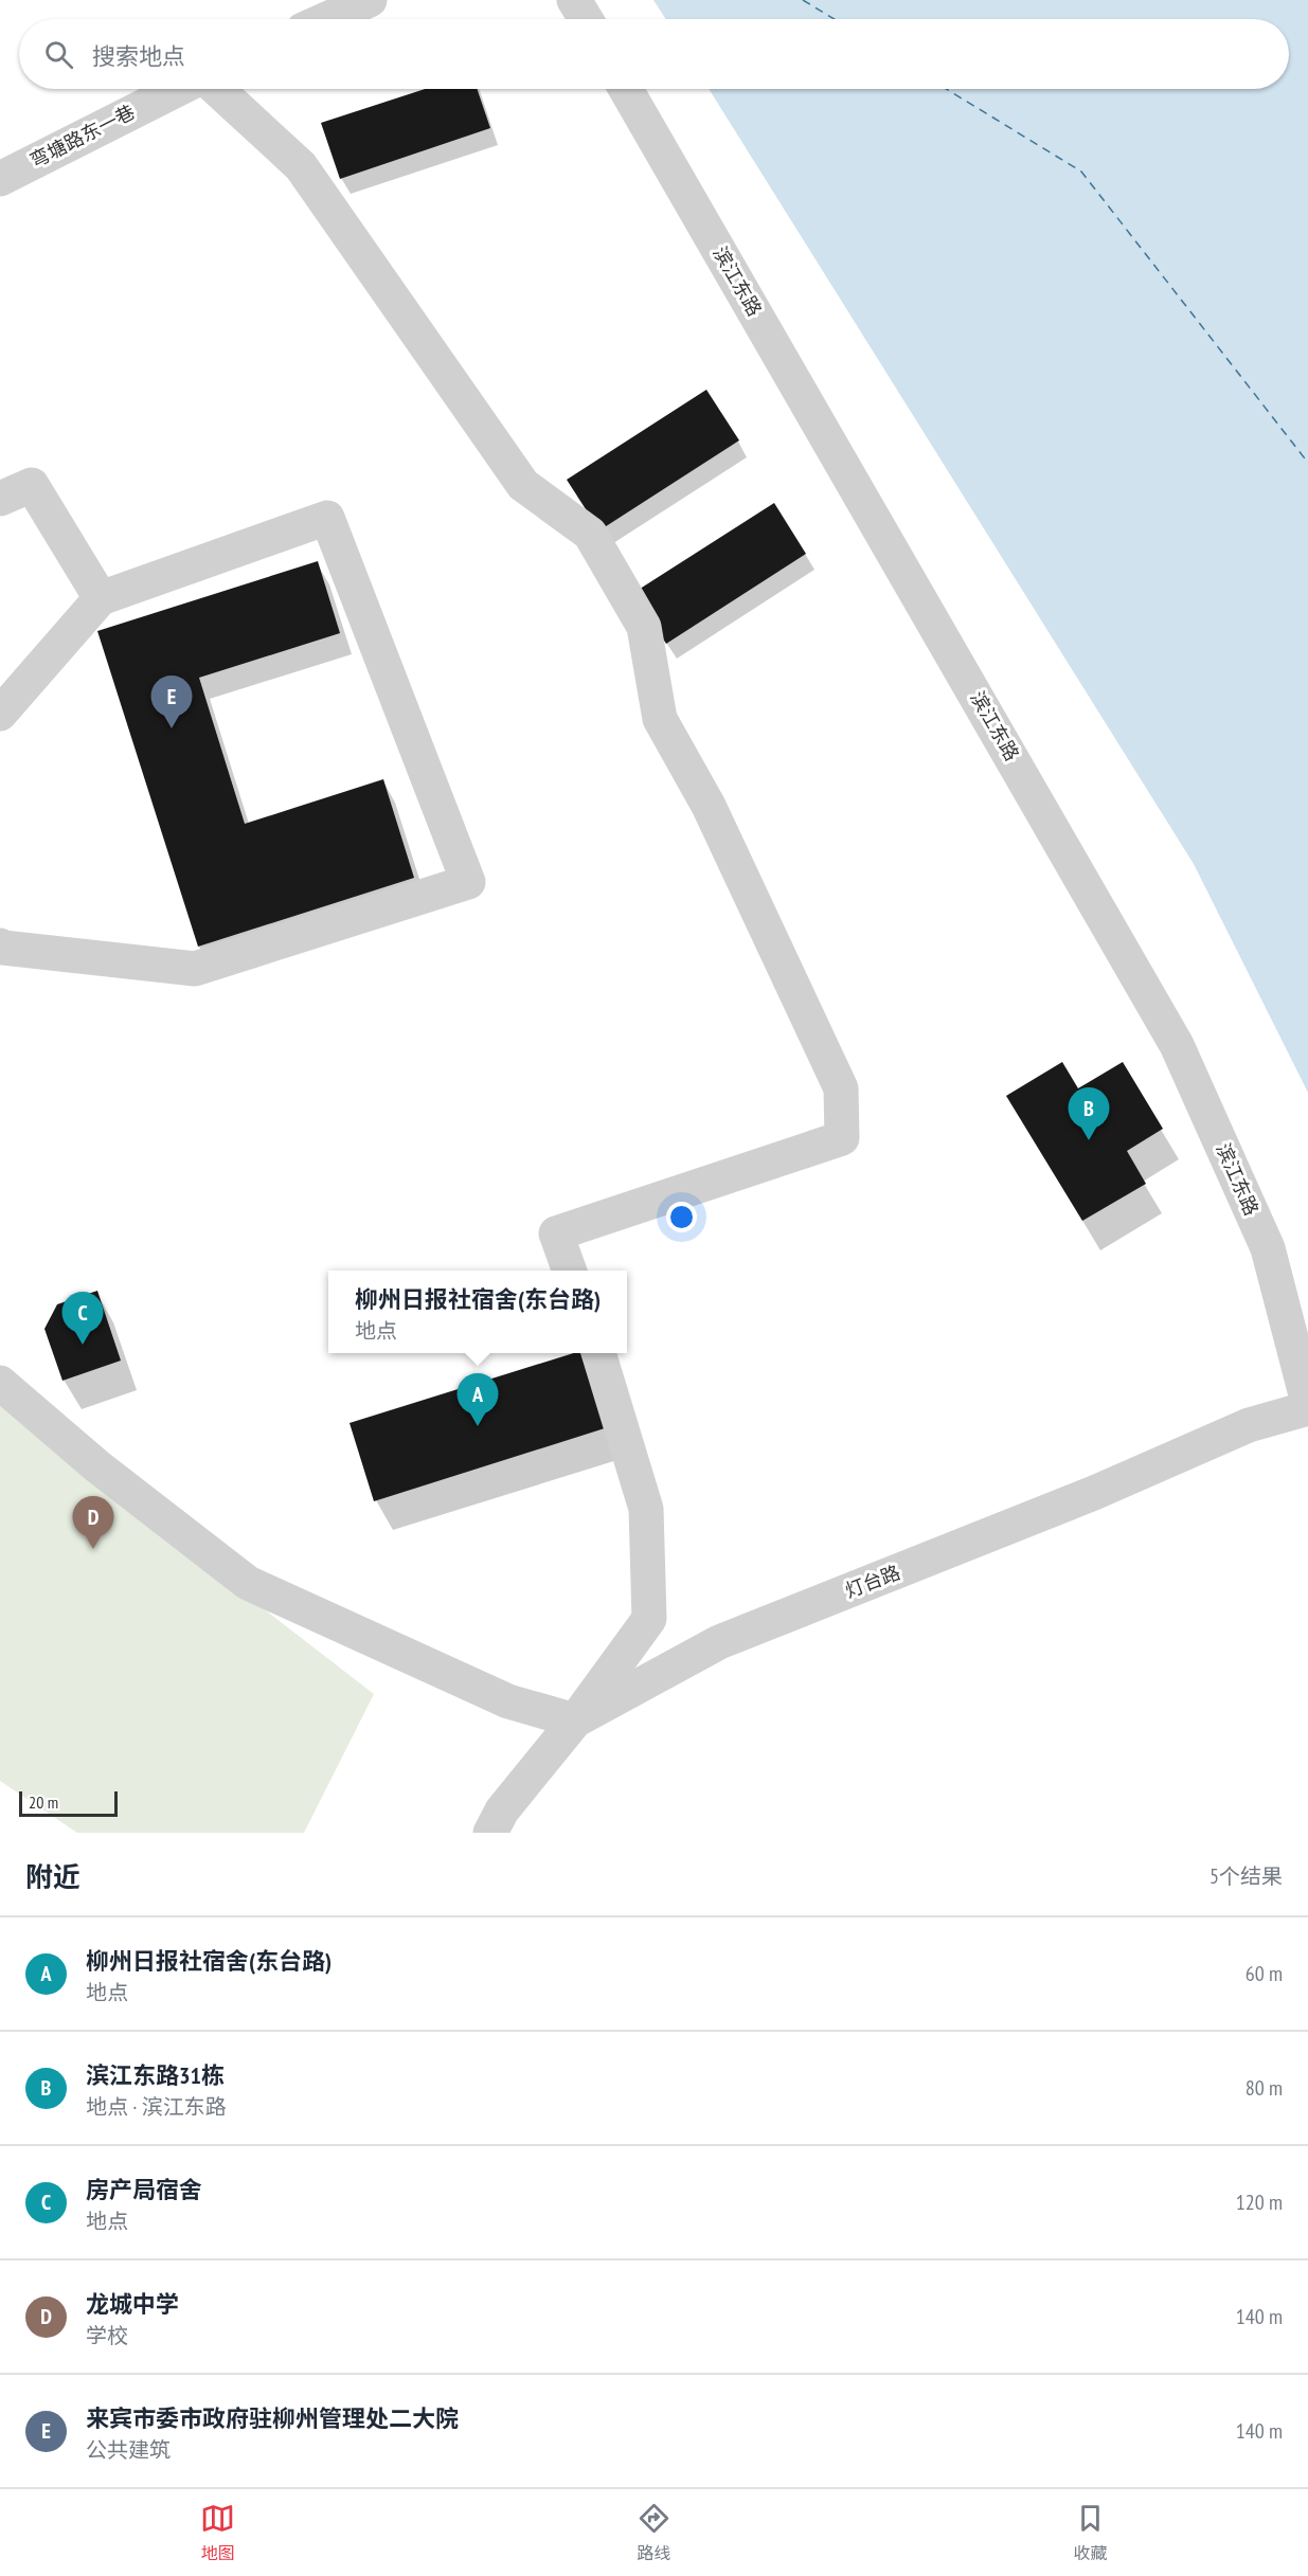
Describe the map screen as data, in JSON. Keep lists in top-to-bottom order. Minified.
{"streets":{"street":["弯塘路东一巷","滨江东路","灯台路"]},"scale_bar":"20 m","page":{"search":"搜索地点","pins":["E","B","C","A","D"],"popup":["柳州日报社宿舍(东台路)","地点"],"scale":"20 m","heading":["附近","5个结果"],"list":[{"mark":"A","name":"柳州日报社宿舍(东台路)","note":"地点","value":"60 m"},{"mark":"B","name":"滨江东路31栋","note":"地点 · 滨江东路","value":"80 m"},{"mark":"C","name":"房产局宿舍","note":"地点","value":"120 m"},{"mark":"D","name":"龙城中学","note":"学校","value":"140 m"},{"mark":"E","name":"来宾市委市政府驻柳州管理处二大院","note":"公共建筑","value":"140 m"}],"nav":["地图","路线","收藏"]}}
